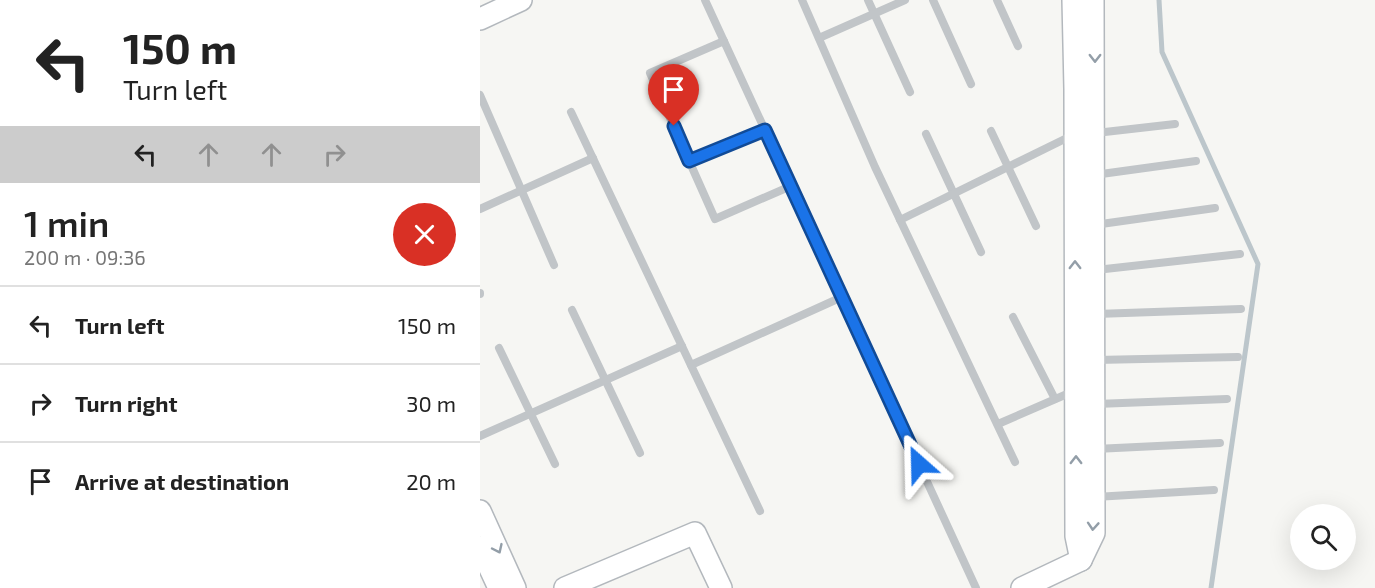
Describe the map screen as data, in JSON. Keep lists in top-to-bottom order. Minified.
{"page":{"turn":["150 m","Turn left"],"heading":["1 min","200 m · 09:36"],"list":[{"name":"Turn left","value":"150 m"},{"name":"Turn right","value":"30 m"},{"name":"Arrive at destination","value":"20 m"}]}}
